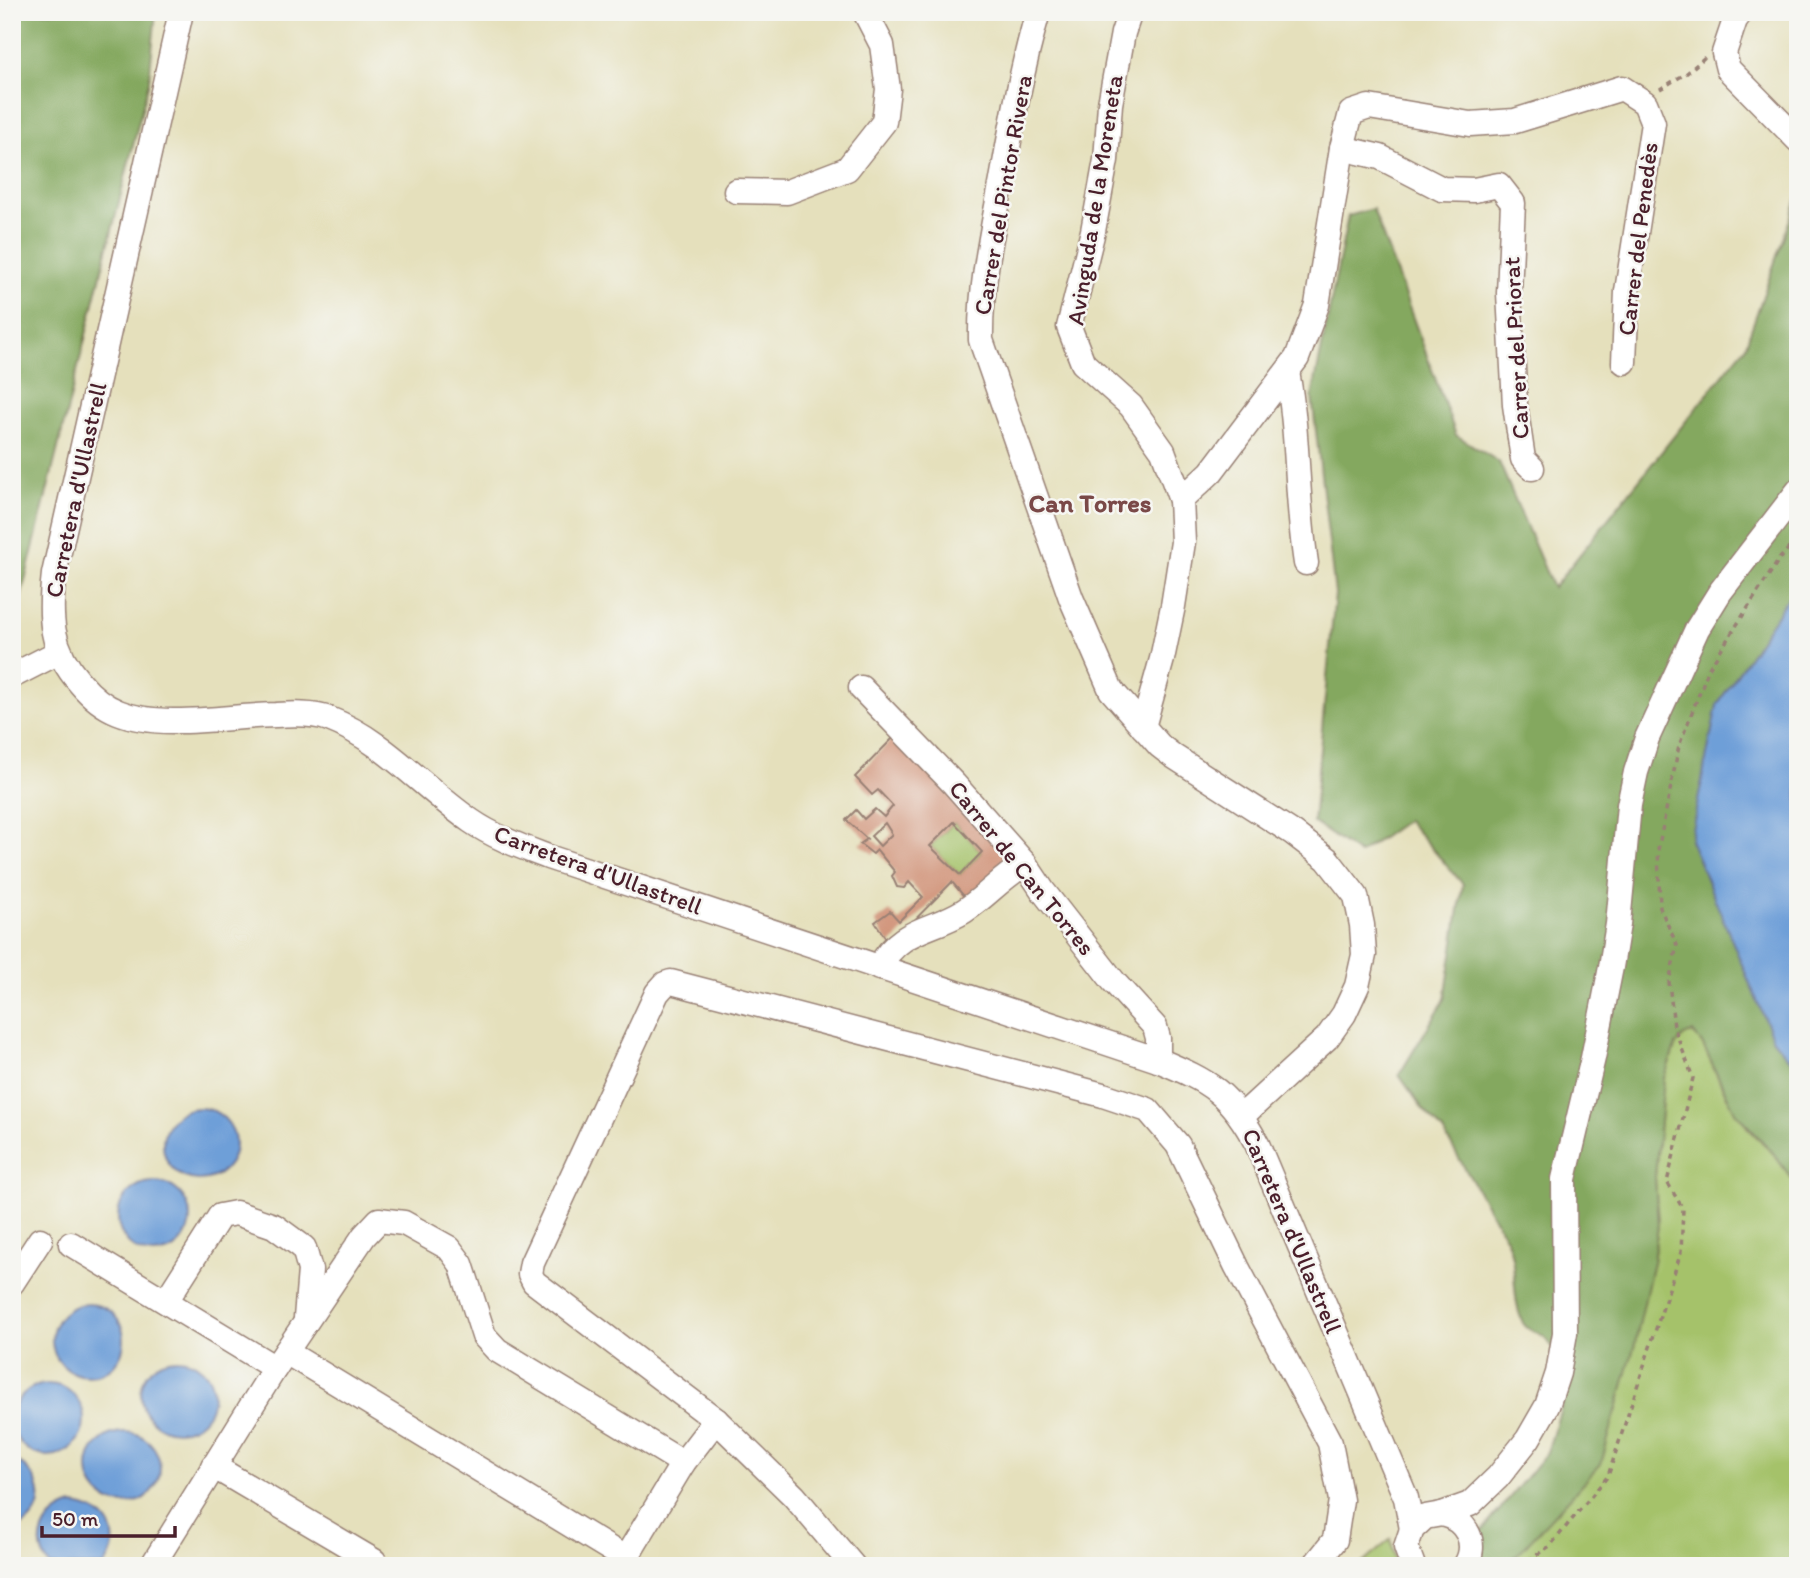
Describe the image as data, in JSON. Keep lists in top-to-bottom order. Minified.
{"streets":{"street":["Carrer del Pintor Rivera","Avinguda de la Moreneta","Carrer del Penedès","Carrer del Priorat","Carretera d'Ullastrell","Carrer de Can Torres"]},"crossings":[["Carrer del Pintor Rivera","Avinguda de la Moreneta"],["Carrer del Pintor Rivera","Carretera d'Ullastrell"],["Avinguda de la Moreneta","Carrer del Penedès"],["Carrer del Penedès","Carrer del Priorat"],["Carretera d'Ullastrell","Carrer de Can Torres"]],"districts":["Can Torres"],"scale_bar":"50 m"}
